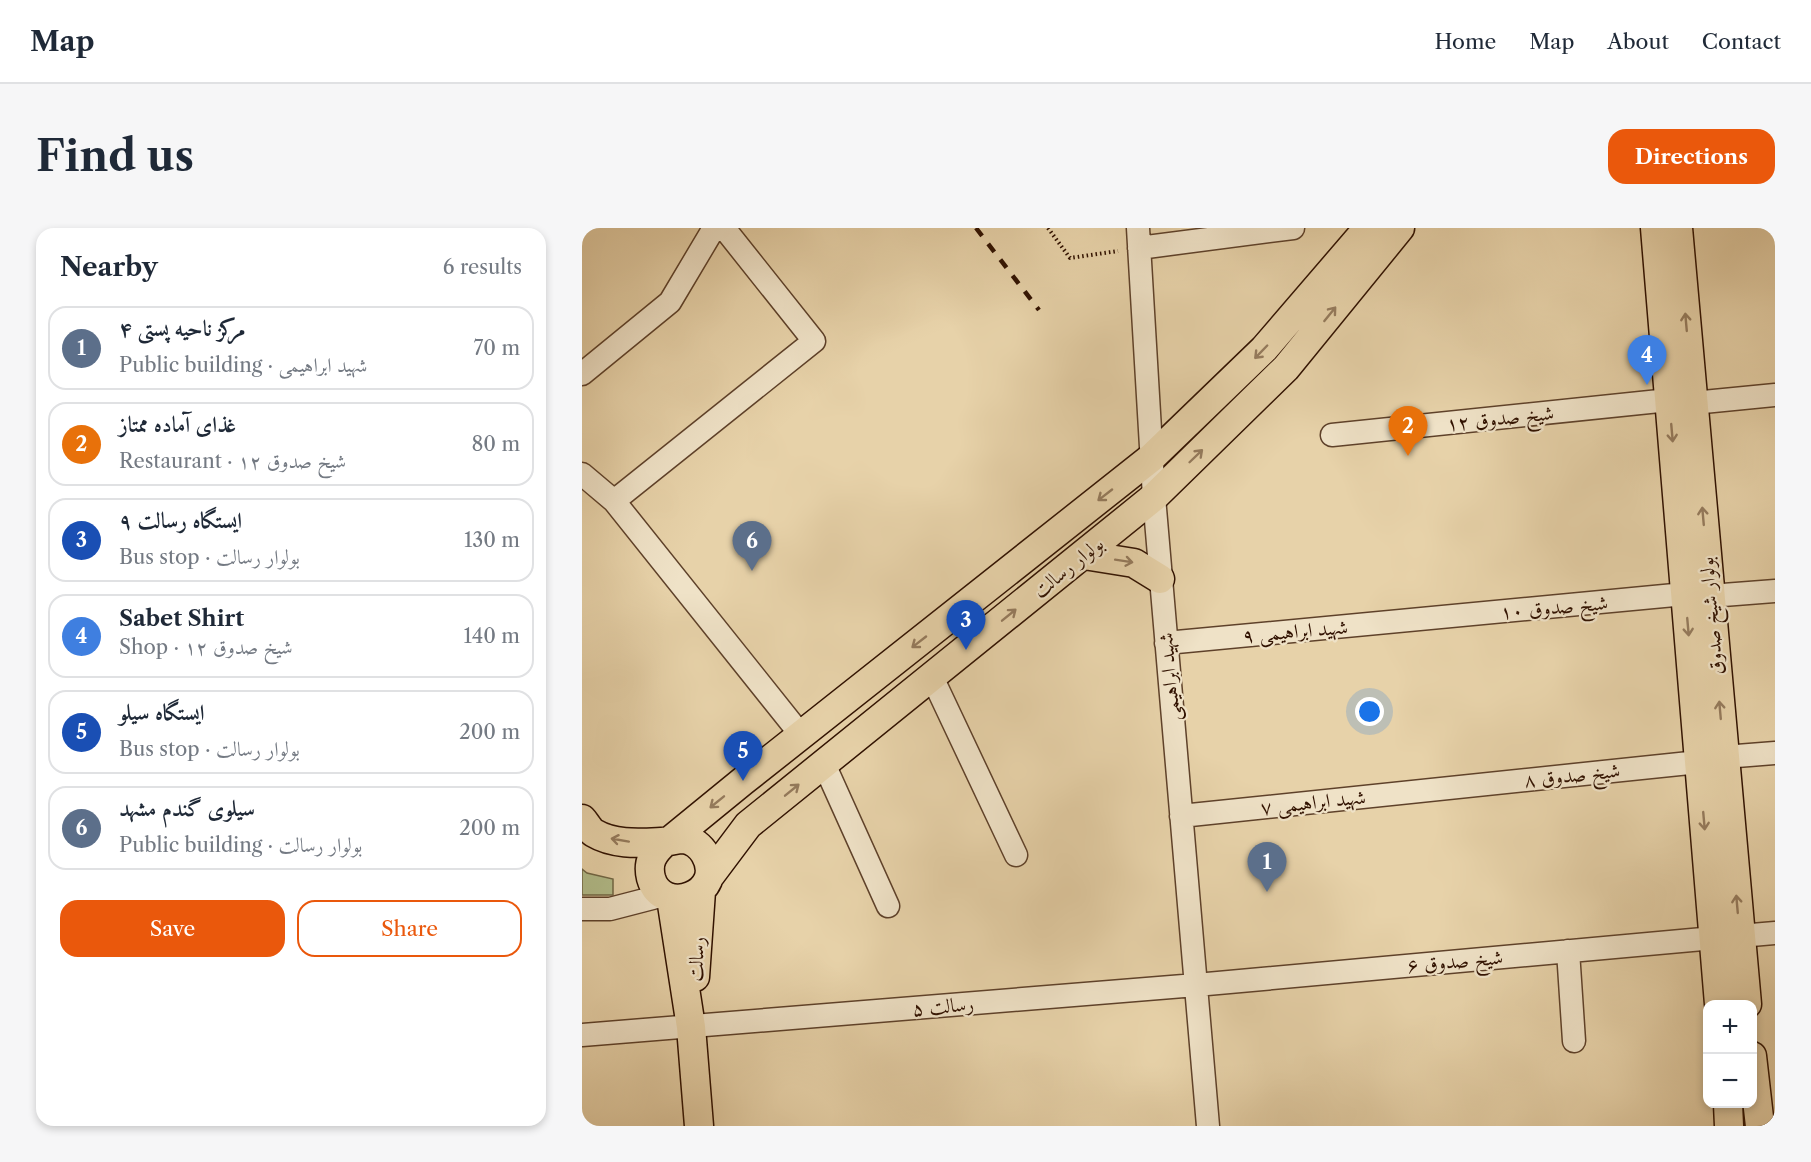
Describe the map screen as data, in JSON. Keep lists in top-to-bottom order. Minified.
{"streets":{"main road":["بولوار رسالت","بولوار شیخ صدوق","رسالت"],"street":["شیخ صدوق ۱۲","شیخ صدوق ۱۰","شهید ابراهیمی ۹","شهید ابراهیمی","شیخ صدوق ۸","شهید ابراهیمی ۷","شیخ صدوق ۶","رسالت ۵"]},"crossings":[["شیخ صدوق ۱۲","بولوار شیخ صدوق"],["بولوار رسالت","شهید ابراهیمی"],["بولوار رسالت","رسالت"],["شیخ صدوق ۱۰","بولوار شیخ صدوق"],["شیخ صدوق ۱۰","شهید ابراهیمی ۹"],["بولوار شیخ صدوق","شیخ صدوق ۸"],["بولوار شیخ صدوق","شیخ صدوق ۶"],["شهید ابراهیمی ۹","شهید ابراهیمی"],["شهید ابراهیمی","شهید ابراهیمی ۷"],["شهید ابراهیمی","شیخ صدوق ۶"],["شهید ابراهیمی","رسالت ۵"],["شیخ صدوق ۸","شهید ابراهیمی ۷"],["رسالت","رسالت ۵"],["شیخ صدوق ۶","رسالت ۵"]],"page":{"header":"Map","nav":["Home","Map","About","Contact"],"buttons":["Directions",["Save","Share"]],"title":"Find us","heading":["Nearby","6 results"],"list":[{"mark":"1","name":"مرکز ناحیه پستی ۴","note":"Public building · شهید ابراهیمی","value":"70 m"},{"mark":"2","name":"غذای آماده ممتاز","note":"Restaurant · شیخ صدوق ۱۲","value":"80 m"},{"mark":"3","name":"ایستگاه رسالت ۹","note":"Bus stop · بولوار رسالت","value":"130 m"},{"mark":"4","name":"Sabet Shirt","note":"Shop · شیخ صدوق ۱۲","value":"140 m"},{"mark":"5","name":"ایستگاه سیلو","note":"Bus stop · بولوار رسالت","value":"200 m"},{"mark":"6","name":"سیلوی گندم مشهد","note":"Public building · بولوار رسالت","value":"200 m"}],"pins":["4","2","6","3","5","1"],"map_buttons":["+","−"]}}
